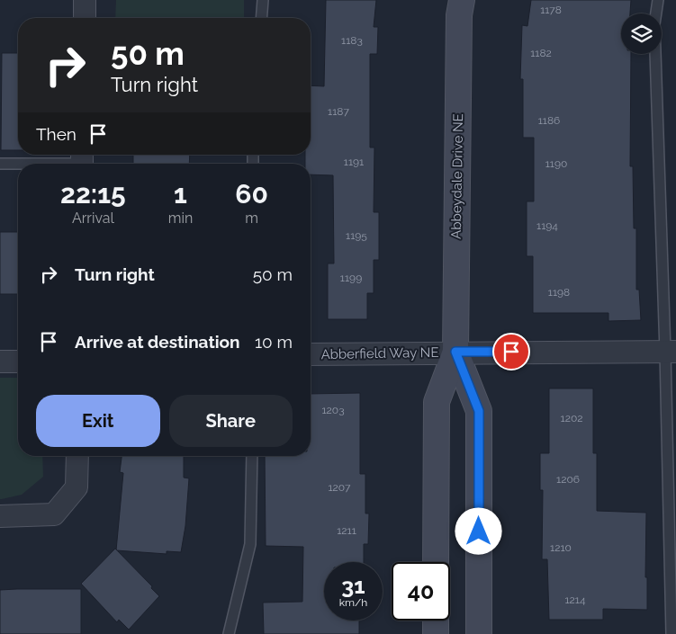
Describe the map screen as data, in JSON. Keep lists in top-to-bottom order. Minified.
{"streets":{"street":["Abbeydale Drive NE","Abberfield Way NE"]},"crossings":[["Abbeydale Drive NE","Abberfield Way NE"]],"house_numbers":["1178","1183","1182","1187","1186","1191","1190","1194","1195","1199","1198","1203","1202","1206","1207","1211","1210","1214"],"page":{"turn":["50 m","Turn right"],"then":"Then","eta":["22:15","Arrival","1","min","60","m"],"list":[{"name":"Turn right","value":"50 m"},{"name":"Arrive at destination","value":"10 m"}],"buttons":["Exit","Share"],"speed":"31 km/h","limit":"40"}}
